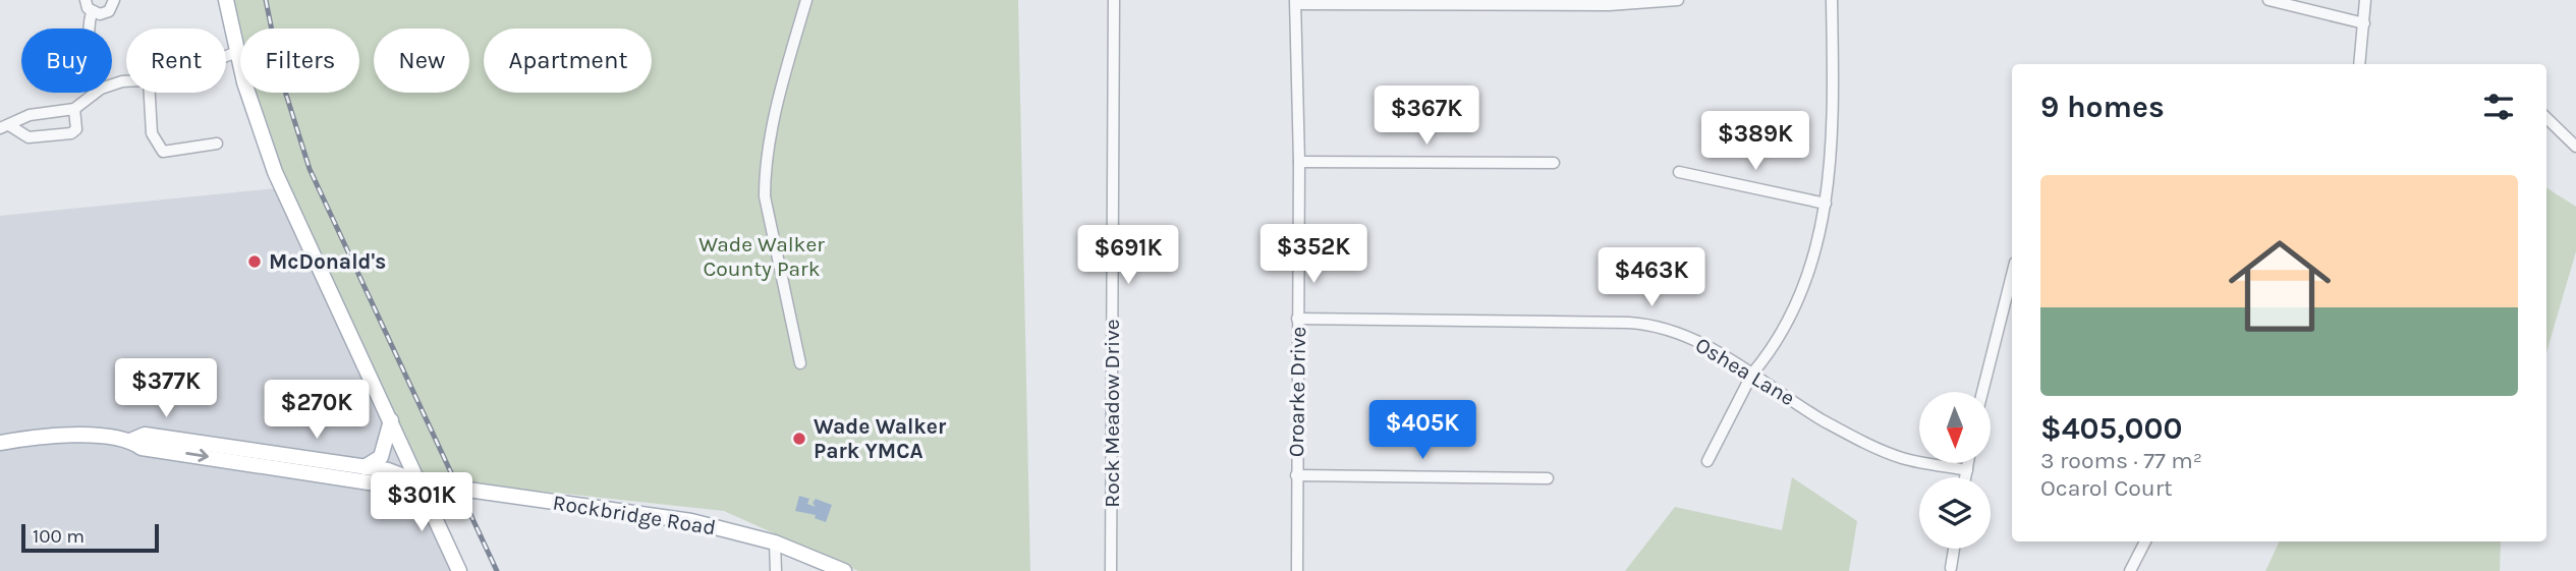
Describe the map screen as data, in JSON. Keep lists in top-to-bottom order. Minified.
{"streets":{"main road":["Rockbridge Road"],"street":["Oshea Lane","Oroarke Drive","Rock Meadow Drive"]},"crossings":[["Oshea Lane","Oroarke Drive"]],"parks":["Wade Walker County Park"],"places":["McDonald's","Wade Walker Park YMCA"],"scale_bar":"100 m","north":"bottom","page":{"chip":["Buy","Rent","Filters","New","Apartment"],"heading":"9 homes","price":["$367K","$389K","$352K","$691K","$463K","$377K","$270K","$405K","$301K"],"list":[{"name":"$405,000","note":"3 rooms · 77 m² · Ocarol Court"}],"scale":"100 m"}}
